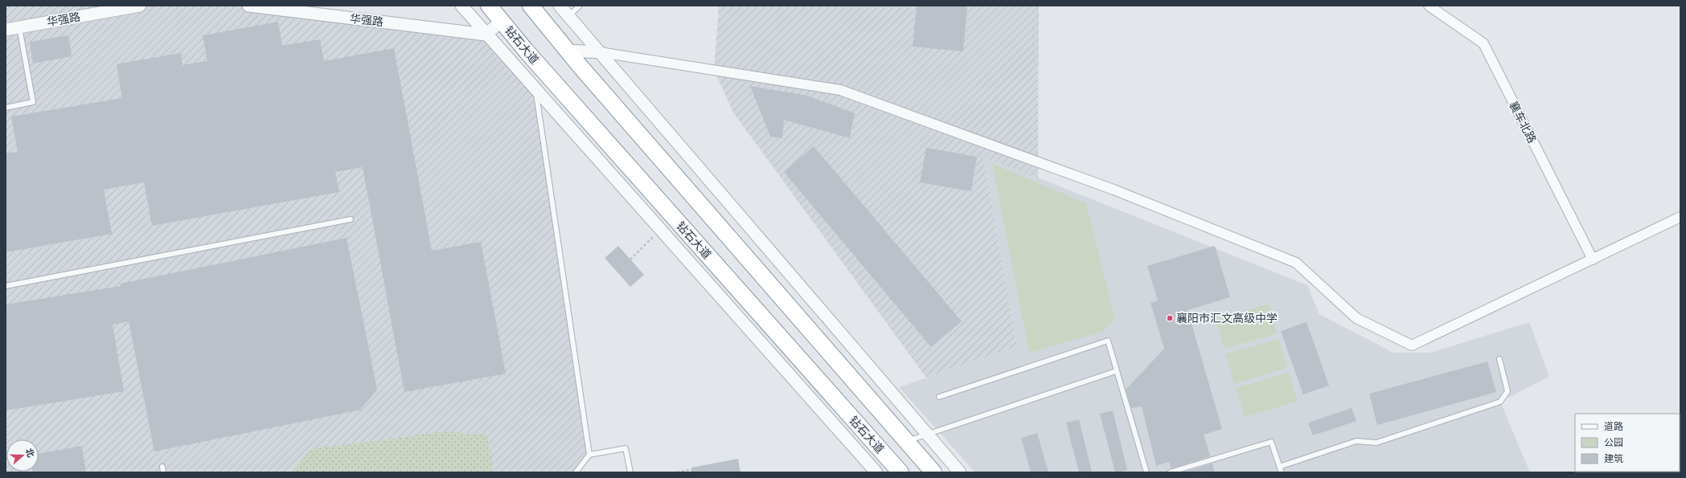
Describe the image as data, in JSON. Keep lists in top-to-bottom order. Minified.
{"streets":{"highway":["钻石大道"],"street":["华强路","襄车北路"]},"places":["襄阳市汇文高级中学"],"legend":["道路","公园","建筑"],"north":"right"}
